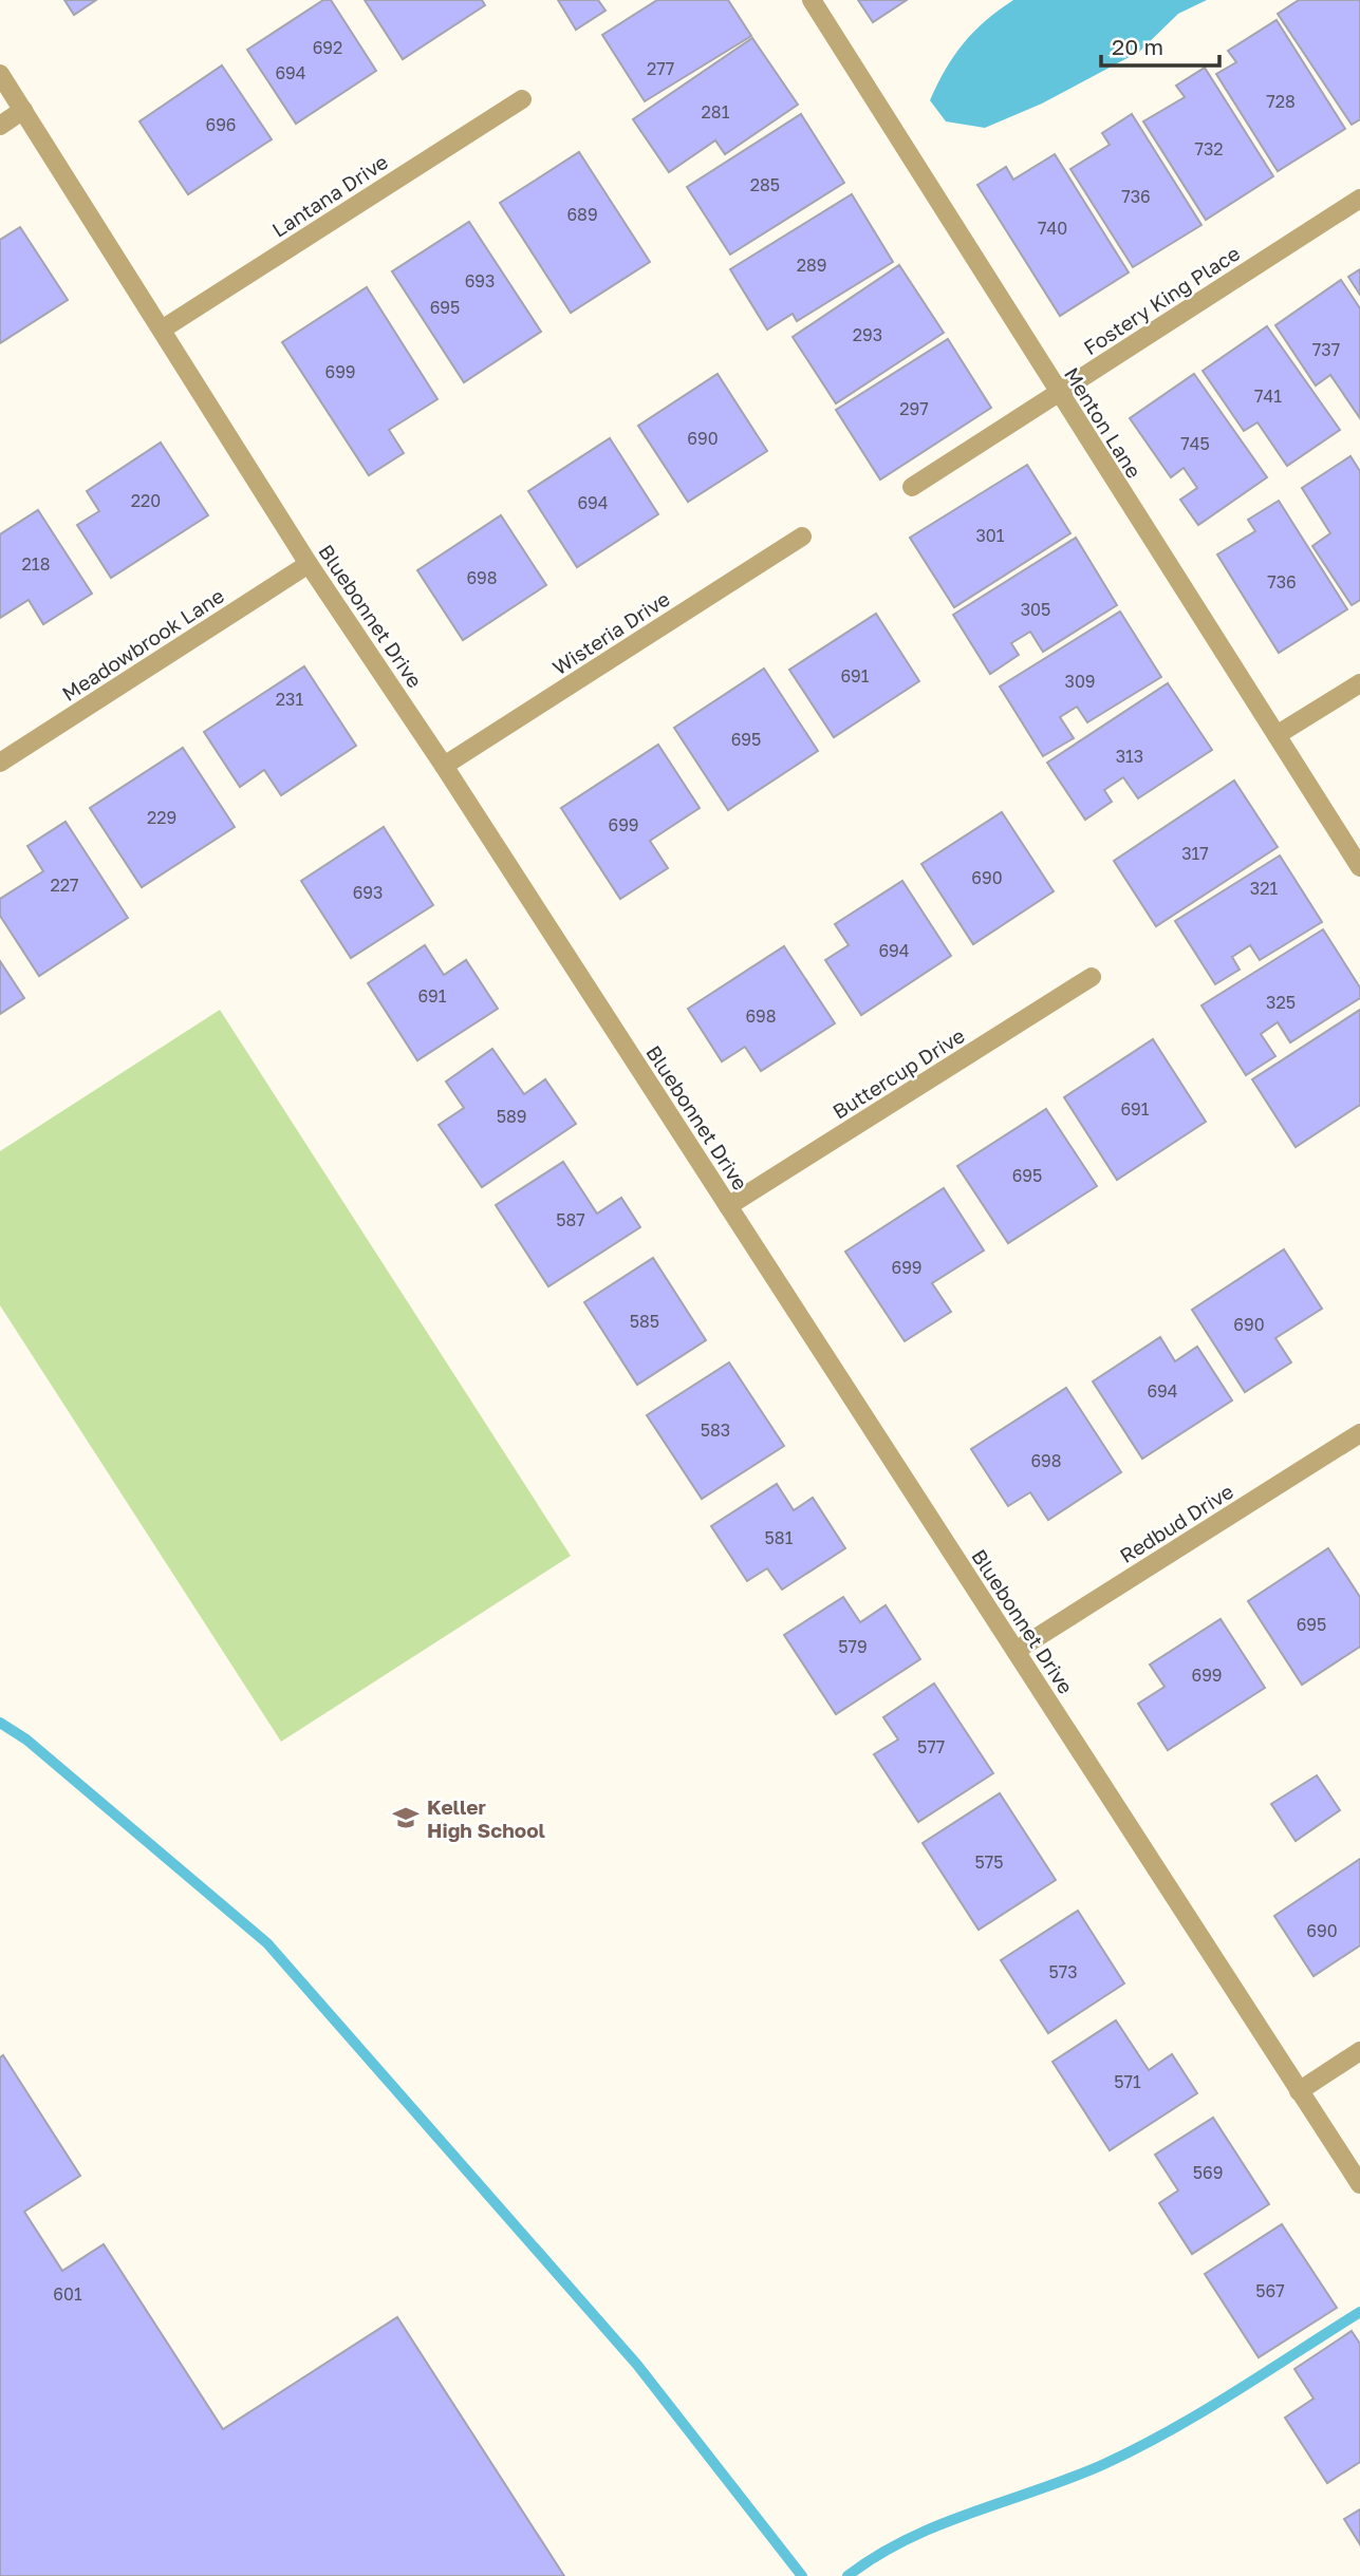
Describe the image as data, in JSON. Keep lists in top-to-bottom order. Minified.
{"streets":{"street":["Lantana Drive","Fostery King Place","Menton Lane","Bluebonnet Drive","Wisteria Drive","Meadowbrook Lane","Buttercup Drive","Redbud Drive"]},"crossings":[["Lantana Drive","Bluebonnet Drive"],["Fostery King Place","Menton Lane"],["Bluebonnet Drive","Wisteria Drive"],["Bluebonnet Drive","Meadowbrook Lane"],["Bluebonnet Drive","Buttercup Drive"],["Bluebonnet Drive","Redbud Drive"]],"places":{"school or university":["Keller High School"]},"house_numbers":["692","277","694","728","281","696","732","285","736","689","740","289","693","695","293","737","699","741","297","690","745","220","694","301","218","698","736","305","691","309","231","695","313","229","699","317","690","227","321","693","694","691","325","698","691","589","695","587","699","585","690","694","583","698","581","695","579","699","577","575","690","573","571","569","567","601"],"scale_bar":"20 m"}
